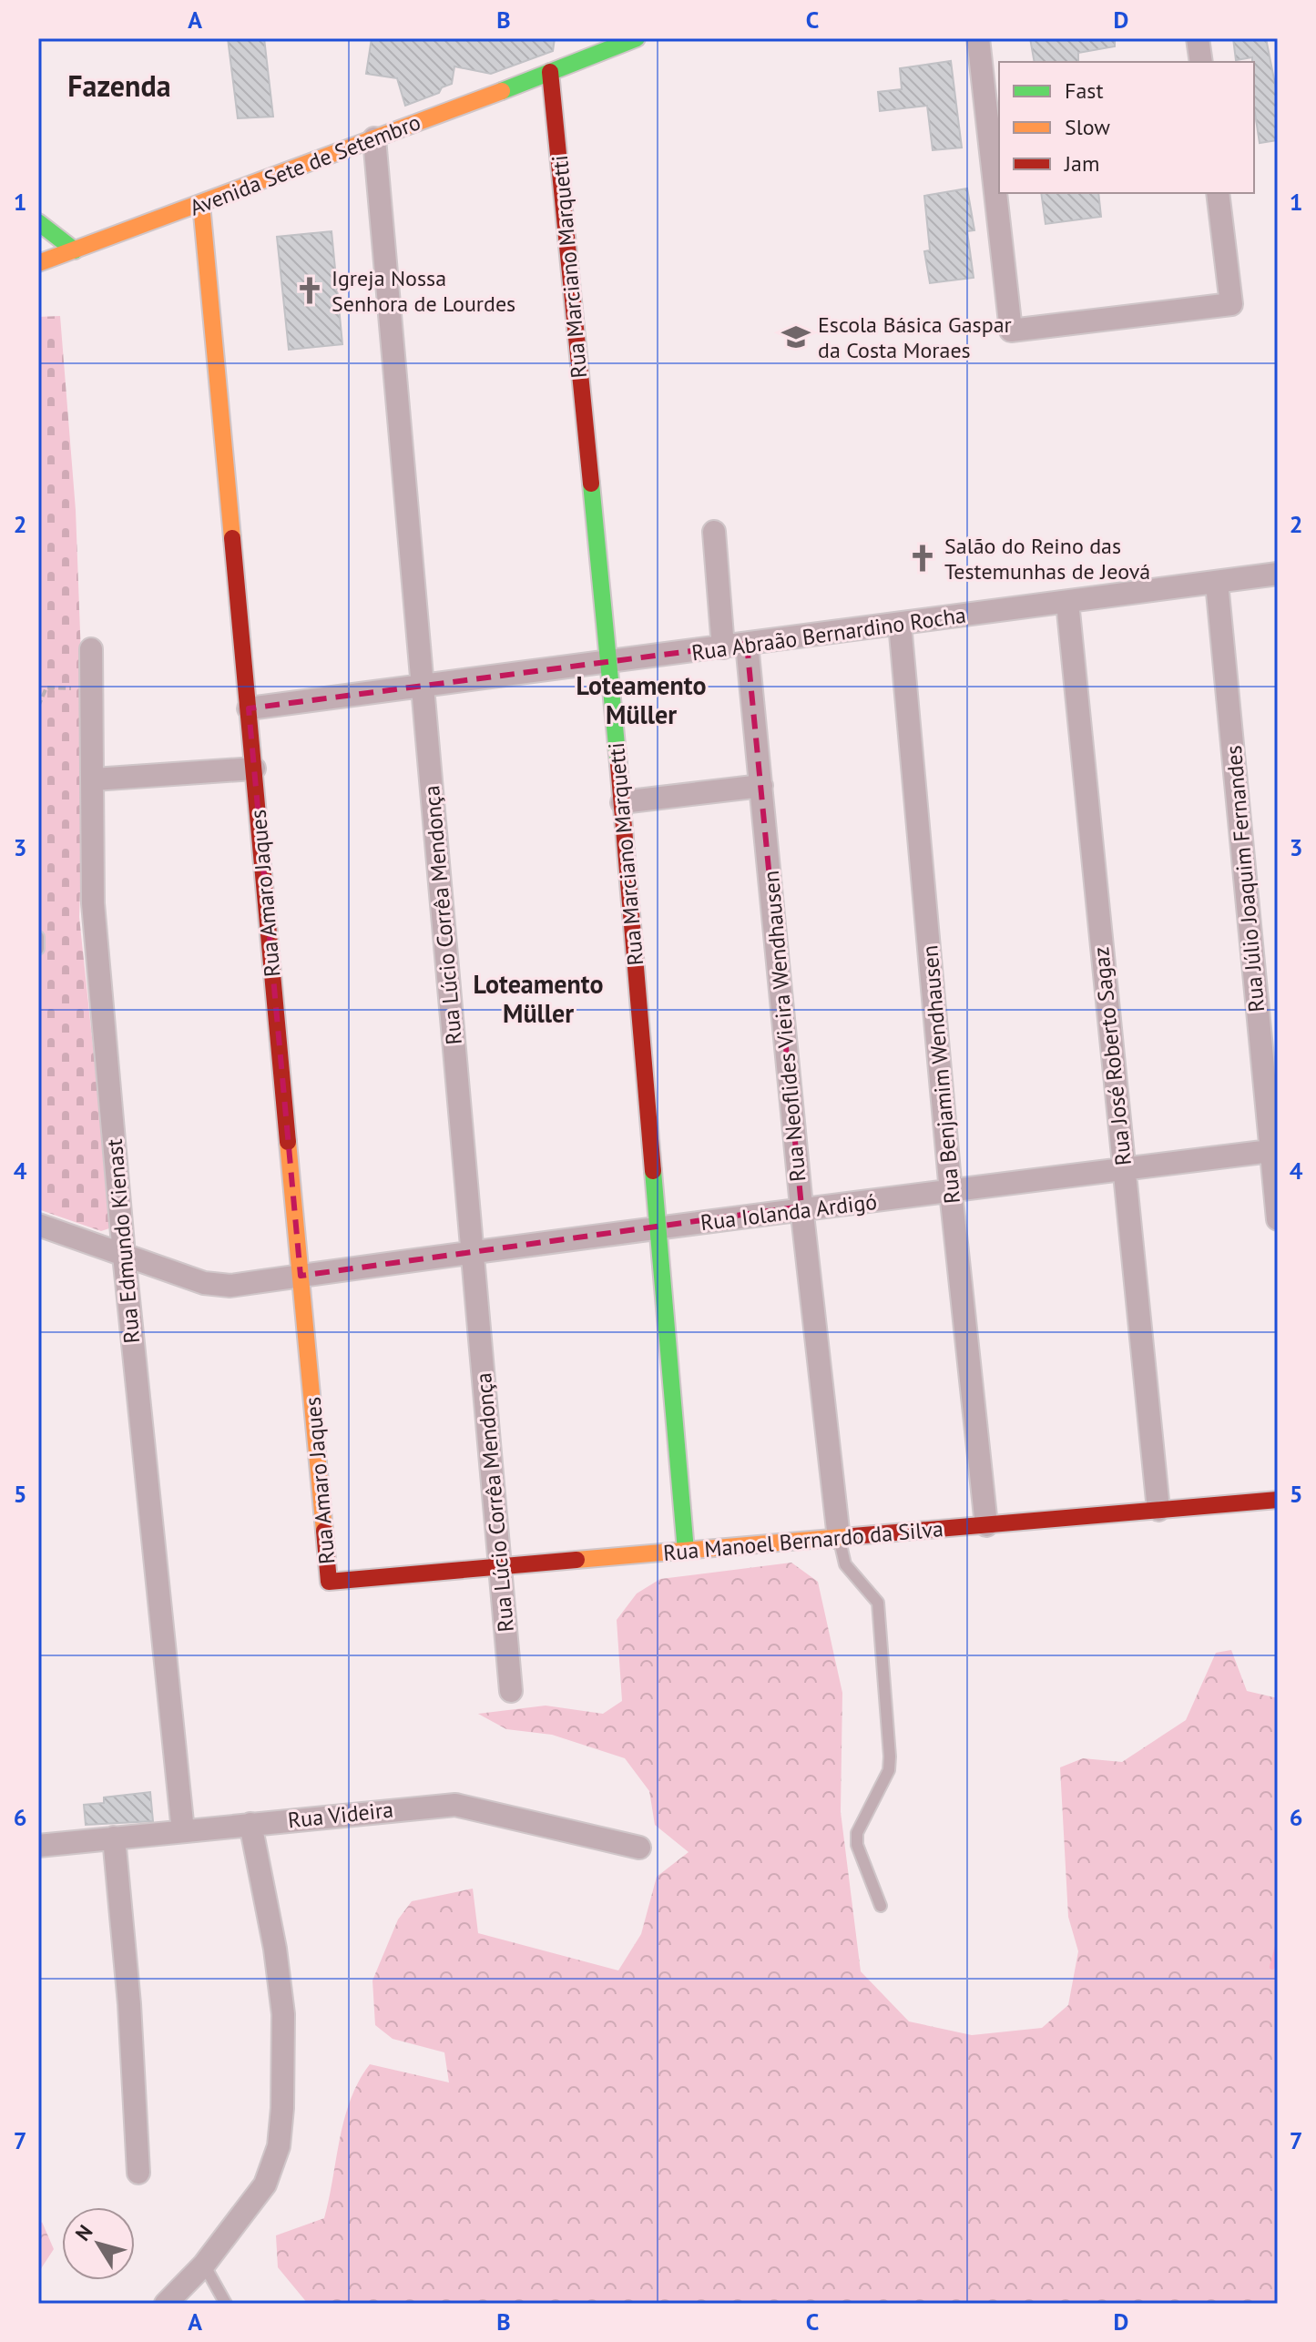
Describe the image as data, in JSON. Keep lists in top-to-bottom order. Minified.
{"streets":{"street":["Avenida Sete de Setembro","Rua Marciano Marquetti","Rua Abraão Bernardino Rocha","Rua Júlio Joaquim Fernandes","Rua Amaro Jaques","Rua Lúcio Corrêa Mendonça","Rua Neoflides Vieira Wendhausen","Rua José Roberto Sagaz","Rua Benjamim Wendhausen","Rua Iolanda Ardigó","Rua Edmundo Kienast","Rua Manoel Bernardo da Silva","Rua Videira"]},"crossings":[["Avenida Sete de Setembro","Rua Marciano Marquetti"],["Avenida Sete de Setembro","Rua Amaro Jaques"],["Avenida Sete de Setembro","Rua Lúcio Corrêa Mendonça"],["Rua Marciano Marquetti","Rua Abraão Bernardino Rocha"],["Rua Marciano Marquetti","Rua Iolanda Ardigó"],["Rua Marciano Marquetti","Rua Manoel Bernardo da Silva"],["Rua Abraão Bernardino Rocha","Rua Júlio Joaquim Fernandes"],["Rua Abraão Bernardino Rocha","Rua Amaro Jaques"],["Rua Abraão Bernardino Rocha","Rua Lúcio Corrêa Mendonça"],["Rua Abraão Bernardino Rocha","Rua Neoflides Vieira Wendhausen"],["Rua Abraão Bernardino Rocha","Rua José Roberto Sagaz"],["Rua Abraão Bernardino Rocha","Rua Benjamim Wendhausen"],["Rua Júlio Joaquim Fernandes","Rua Iolanda Ardigó"],["Rua Amaro Jaques","Rua Iolanda Ardigó"],["Rua Amaro Jaques","Rua Manoel Bernardo da Silva"],["Rua Lúcio Corrêa Mendonça","Rua Iolanda Ardigó"],["Rua Lúcio Corrêa Mendonça","Rua Manoel Bernardo da Silva"],["Rua Neoflides Vieira Wendhausen","Rua Iolanda Ardigó"],["Rua Neoflides Vieira Wendhausen","Rua Manoel Bernardo da Silva"],["Rua José Roberto Sagaz","Rua Iolanda Ardigó"],["Rua José Roberto Sagaz","Rua Manoel Bernardo da Silva"],["Rua Benjamim Wendhausen","Rua Iolanda Ardigó"],["Rua Benjamim Wendhausen","Rua Manoel Bernardo da Silva"],["Rua Iolanda Ardigó","Rua Edmundo Kienast"],["Rua Edmundo Kienast","Rua Videira"]],"districts":["Fazenda","Loteamento Müller","Loteamento Müller"],"places":{"church":["Igreja Nossa Senhora de Lourdes","Salão do Reino das Testemunhas de Jeová"],"school or university":["Escola Básica Gaspar da Costa Moraes"]},"legend":["Fast","Slow","Jam"],"north":"top left","grid":{"columns":["A","B","C","D"],"rows":["1","2","3","4","5","6","7"]}}
